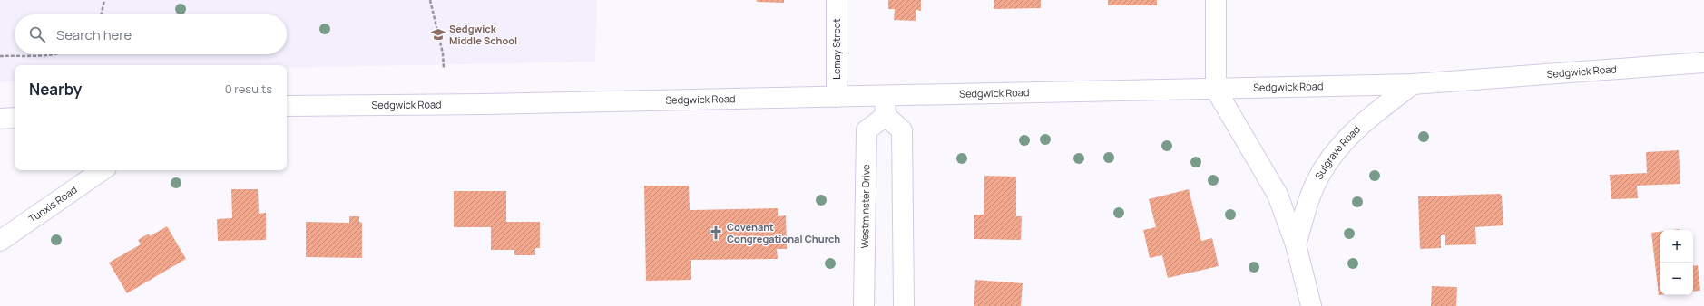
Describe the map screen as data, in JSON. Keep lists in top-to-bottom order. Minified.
{"streets":{"main road":["Lemay Street","Sedgwick Road","Sulgrave Road","Tunxis Road","Westminster Drive"]},"crossings":[["Lemay Street","Sedgwick Road"],["Sedgwick Road","Sulgrave Road"]],"places":{"school or university":["Sedgwick Middle School"],"church":["Covenant Congregational Church"]},"page":{"search":"Search here","heading":["Nearby","0 results"],"map_buttons":["+","−"]}}
